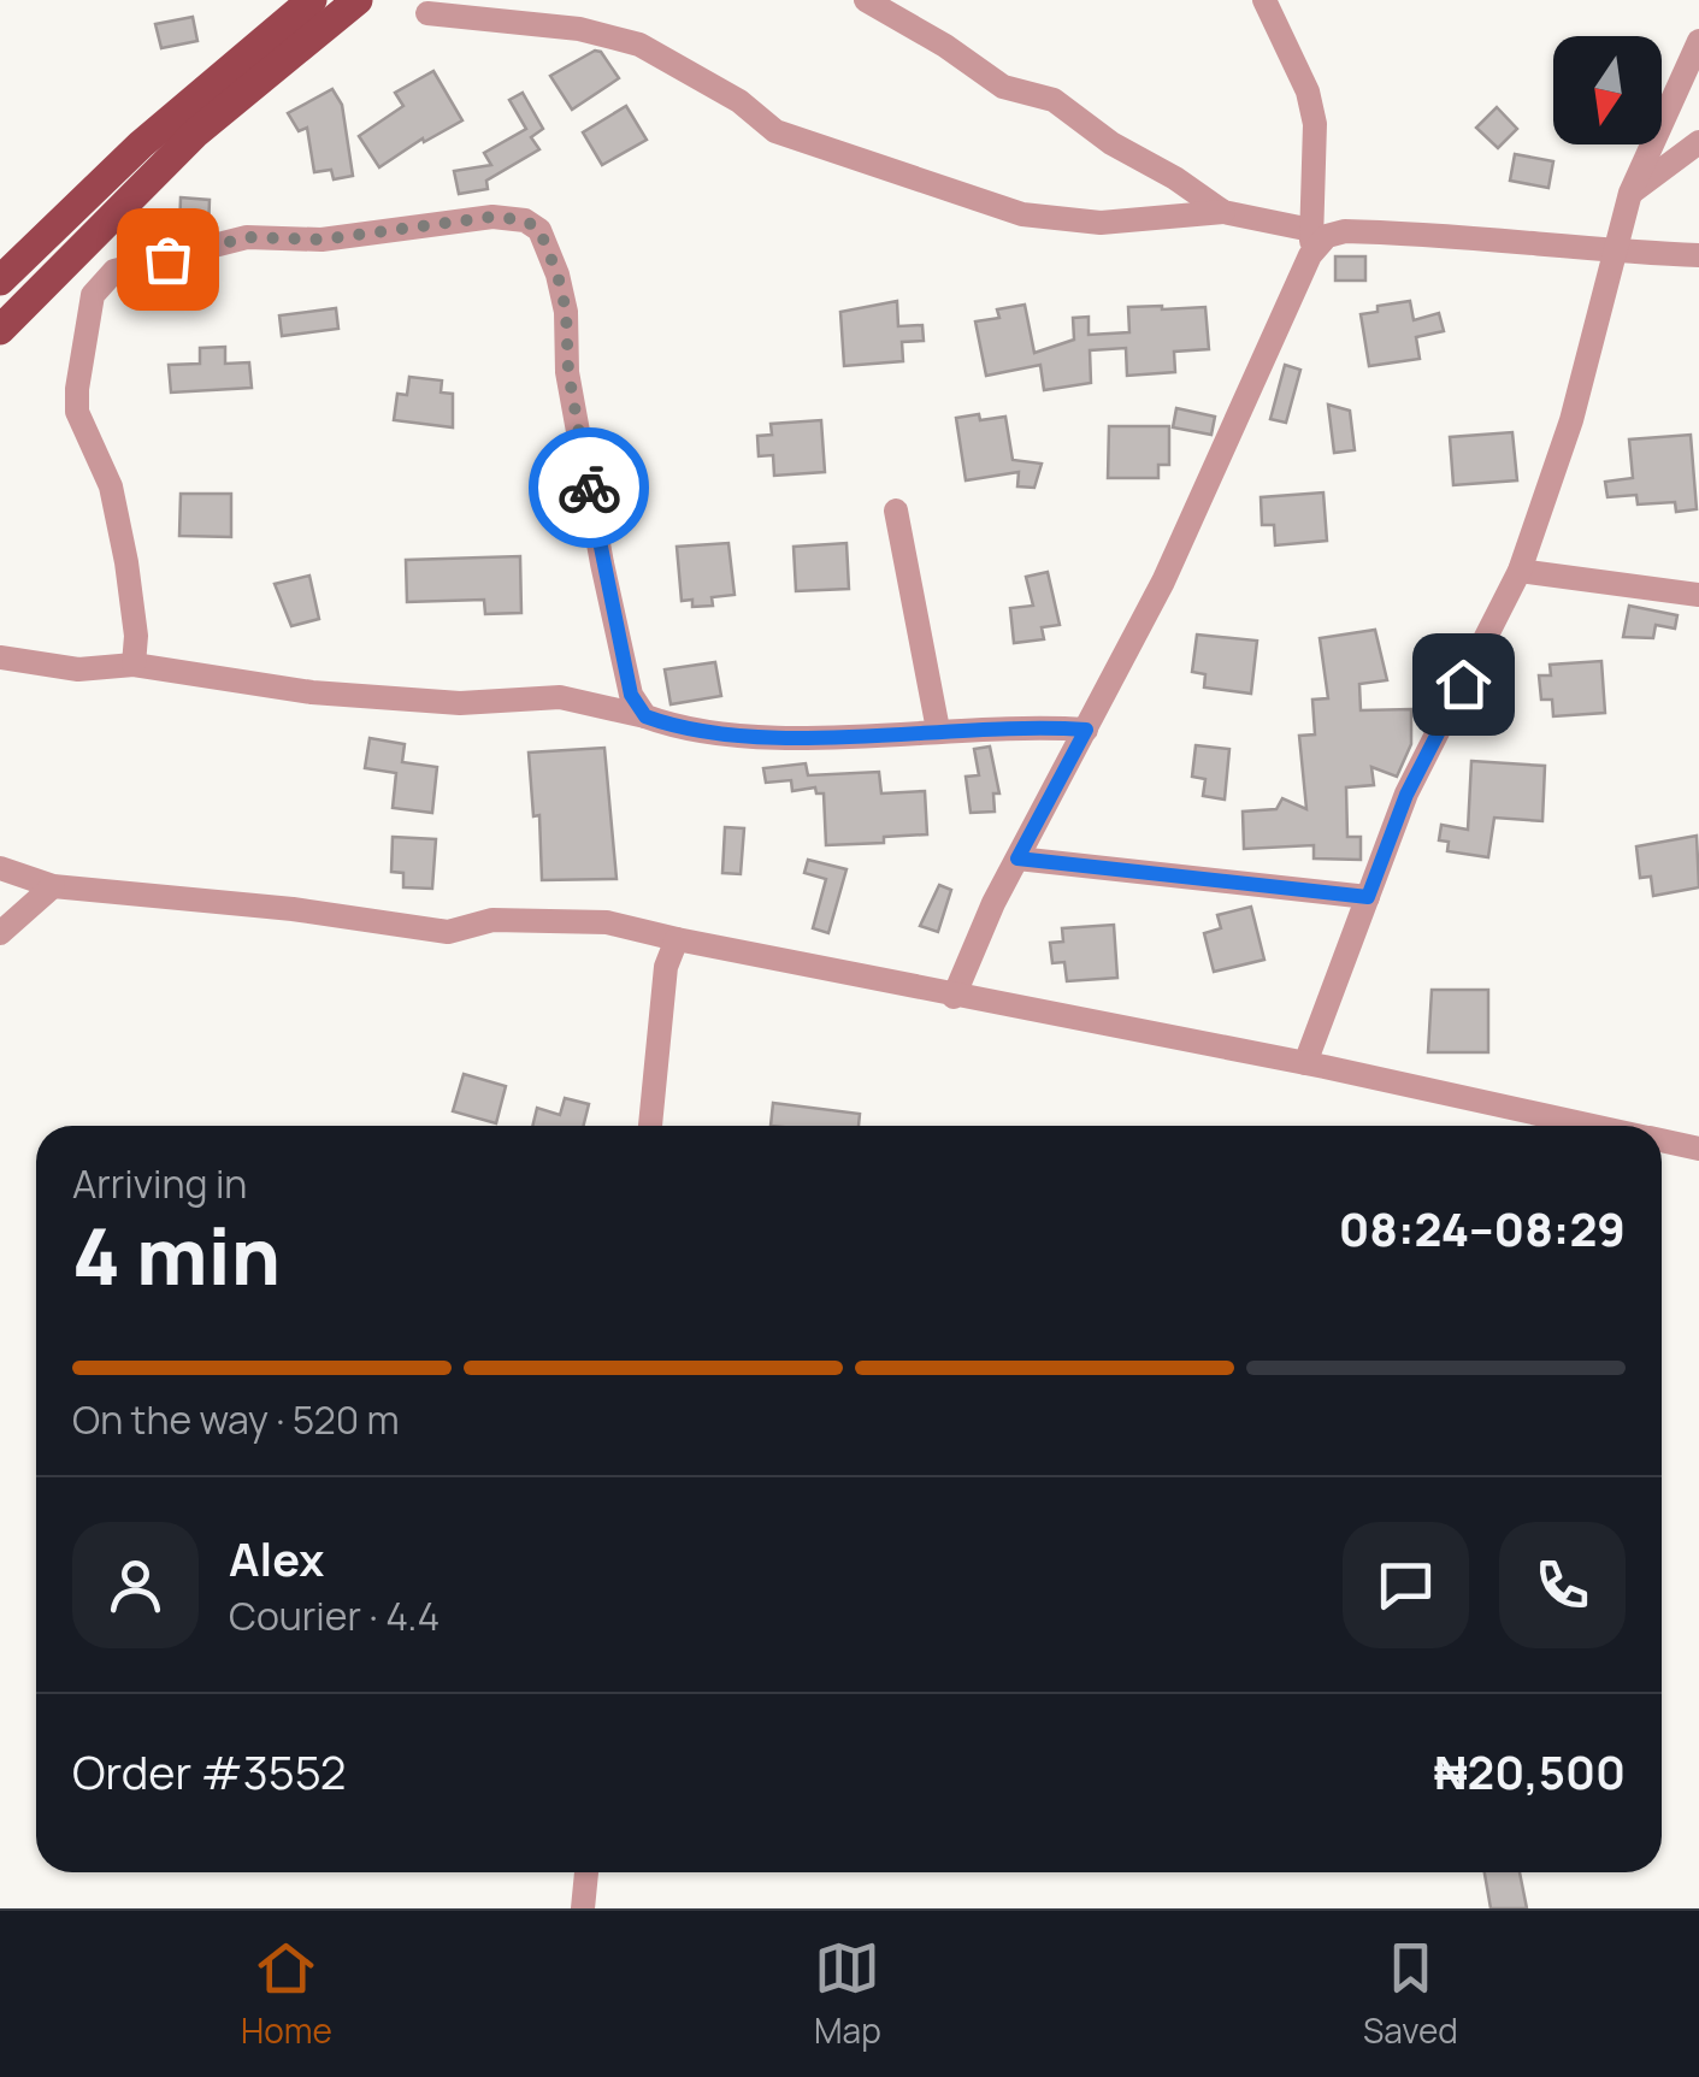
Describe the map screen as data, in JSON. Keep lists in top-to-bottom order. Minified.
{"north":"bottom","page":{"heading":["4 min","Arriving in","08:24–08:29"],"panel":["Alex","Courier · 4.4","Order #3552","₦20,500"],"bar":"On the way · 520 m","tabs":["Home","Map","Saved"]}}
